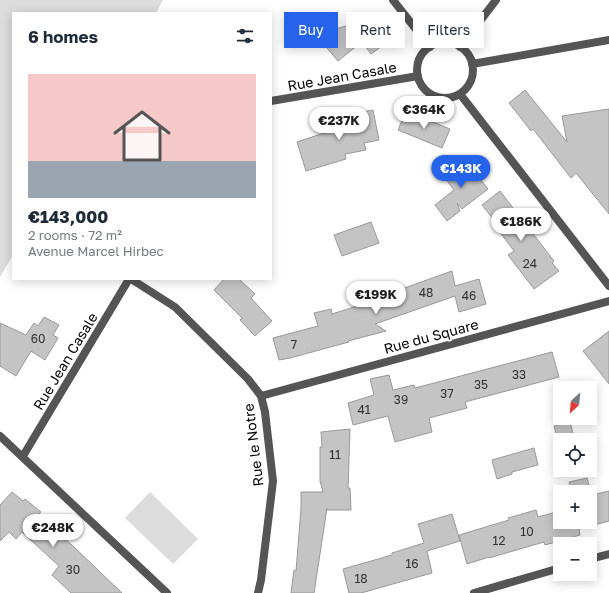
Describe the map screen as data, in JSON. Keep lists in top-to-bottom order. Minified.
{"streets":{"street":["Rue Jean Casale","Rue du Square","Rue le Notre"]},"crossings":[["Rue du Square","Rue le Notre"]],"house_numbers":["24","48","46","60","7","33","35","37","39","41","11","10","12","16","30","18"],"north":"bottom left","page":{"chip":["Buy","Rent","Filters"],"heading":"6 homes","list":[{"name":"€143,000","note":"2 rooms · 72 m² · Avenue Marcel Hirbec"}],"price":["€364K","€237K","€143K","€186K","€199K","€248K"],"map_buttons":["+","−"]}}
